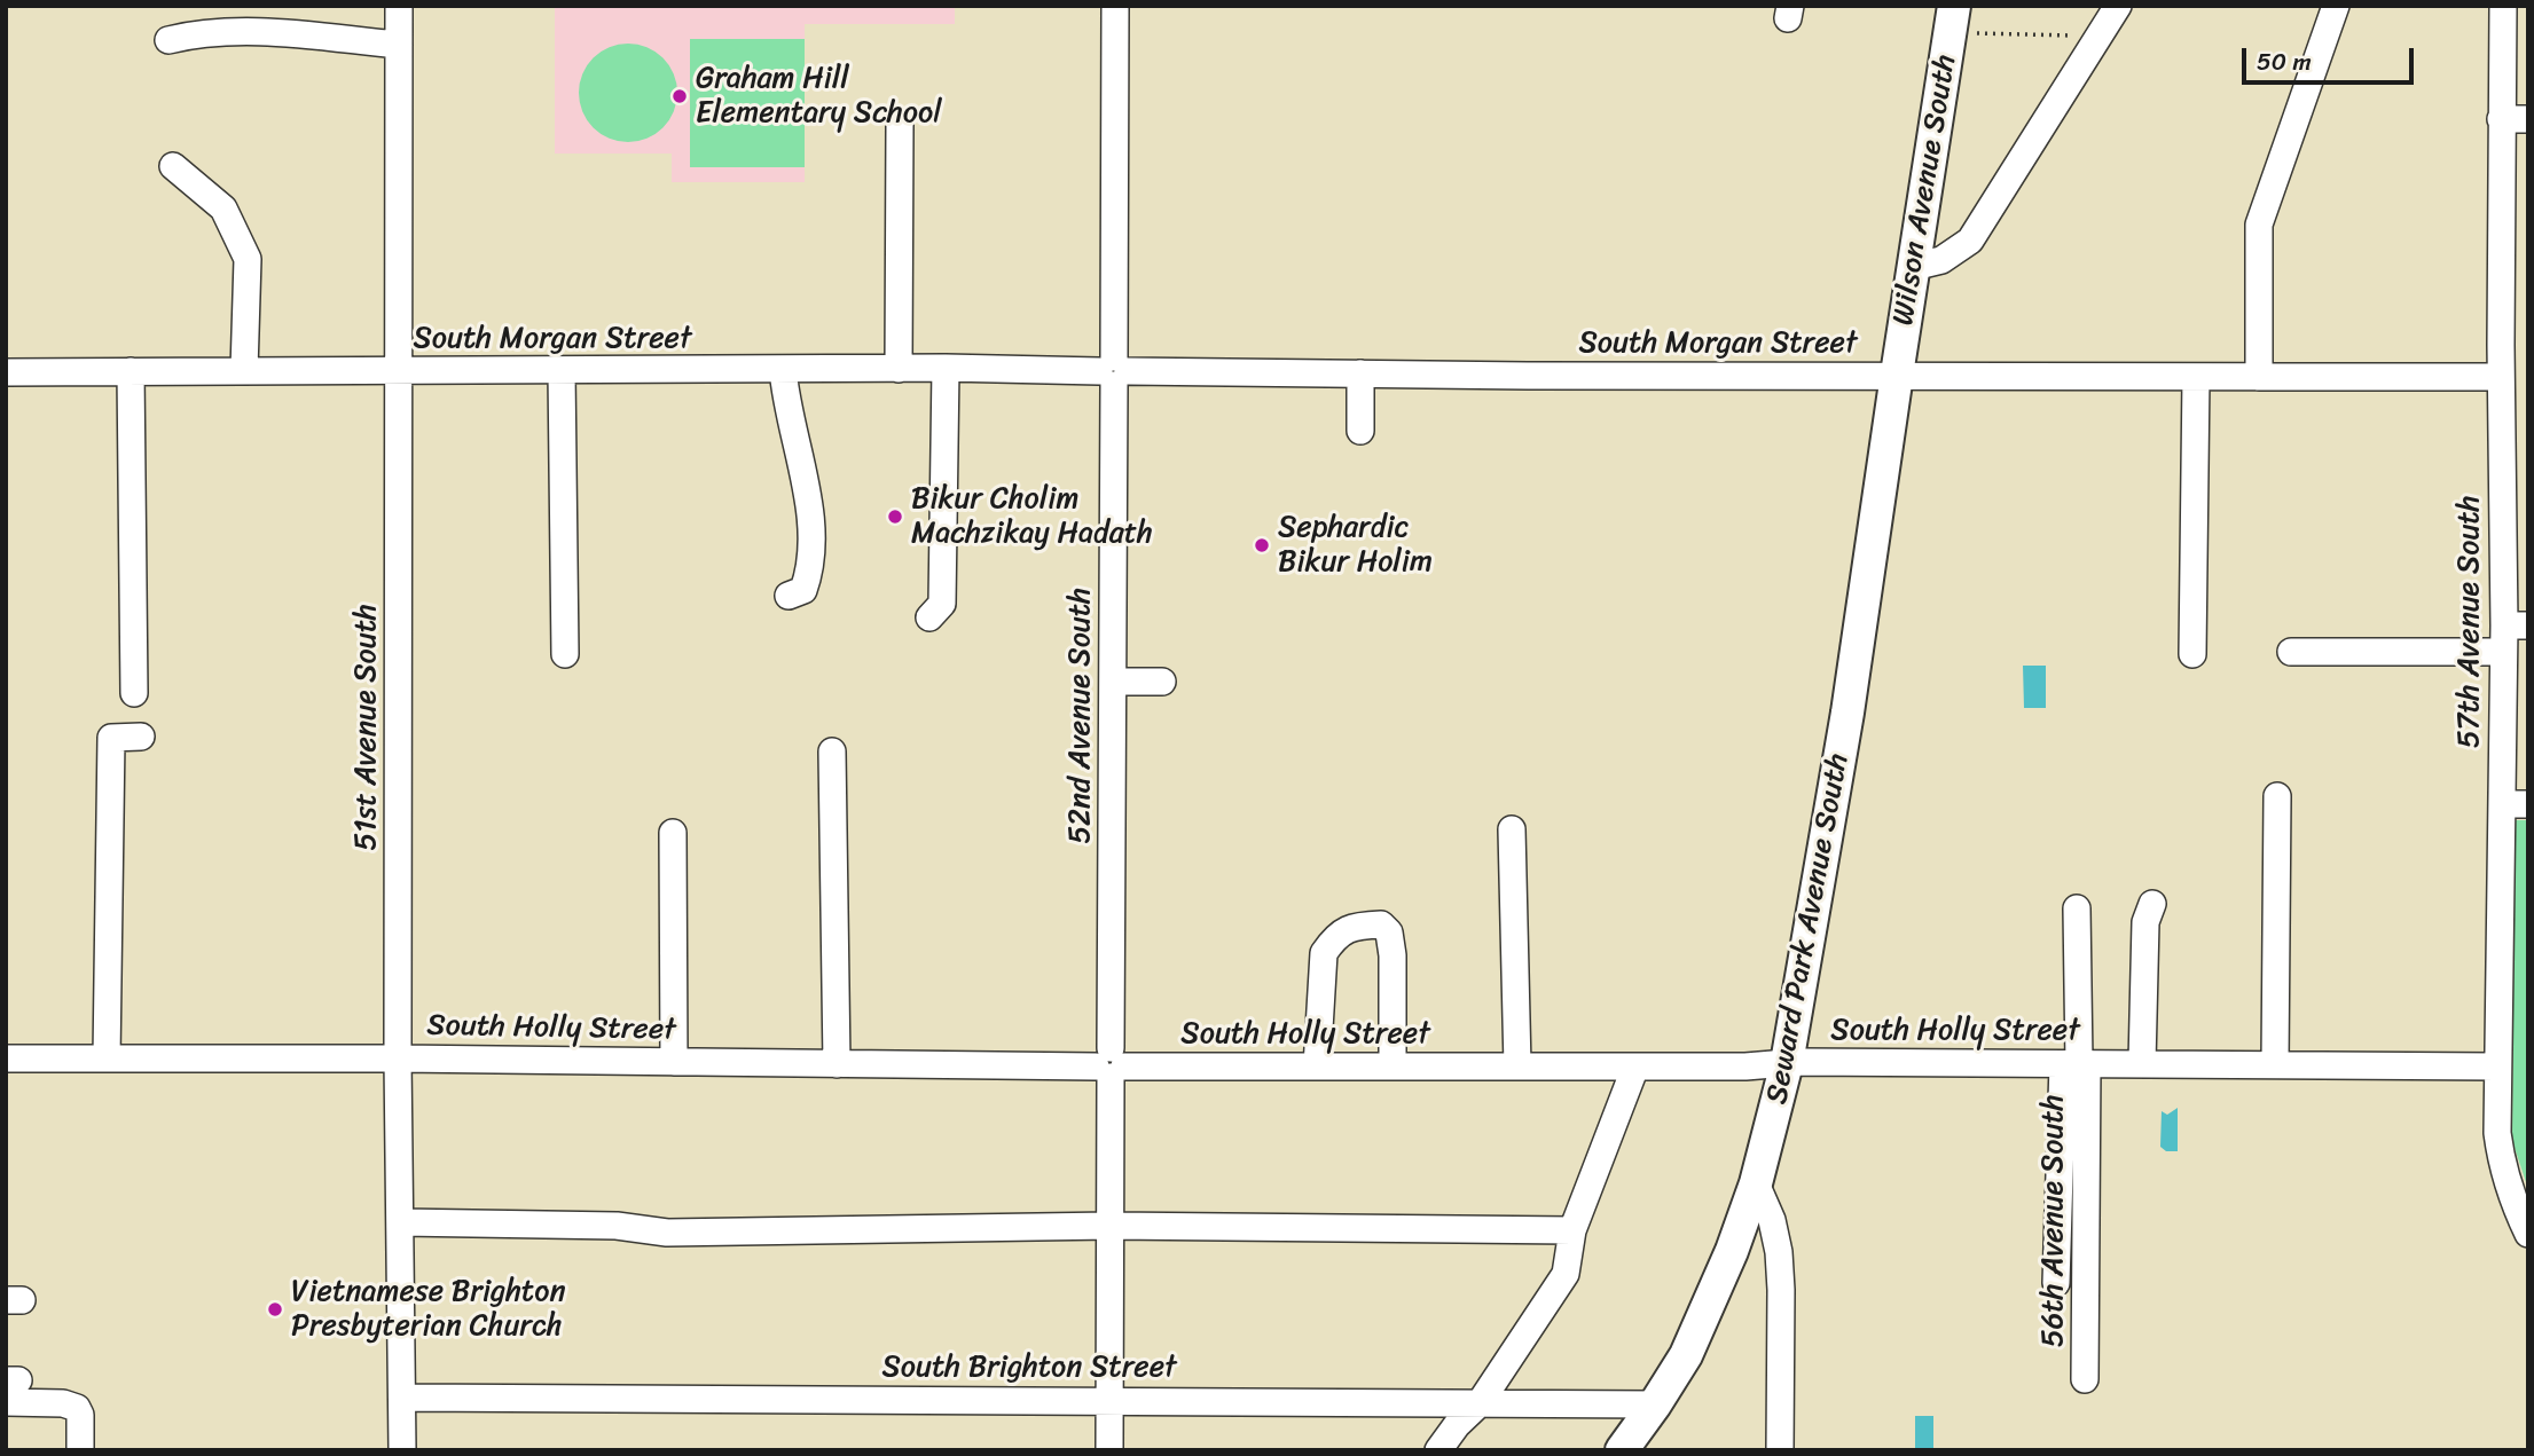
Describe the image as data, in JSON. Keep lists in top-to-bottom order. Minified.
{"streets":{"main road":["Wilson Avenue South","Seward Park Avenue South"],"street":["South Morgan Street","57th Avenue South","52nd Avenue South","51st Avenue South","South Holly Street","56th Avenue South","South Brighton Street"]},"crossings":[["Wilson Avenue South","South Morgan Street"],["Wilson Avenue South","Seward Park Avenue South"],["South Morgan Street","57th Avenue South"],["South Morgan Street","52nd Avenue South"],["South Morgan Street","51st Avenue South"],["South Morgan Street","Seward Park Avenue South"],["57th Avenue South","South Holly Street"],["52nd Avenue South","South Holly Street"],["52nd Avenue South","South Brighton Street"],["51st Avenue South","South Holly Street"],["51st Avenue South","South Brighton Street"],["Seward Park Avenue South","South Holly Street"],["Seward Park Avenue South","South Brighton Street"],["South Holly Street","56th Avenue South"]],"places":["Graham Hill Elementary School","Bikur Cholim Machzikay Hadath","Sephardic Bikur Holim","Vietnamese Brighton Presbyterian Church"],"scale_bar":"50 m"}
